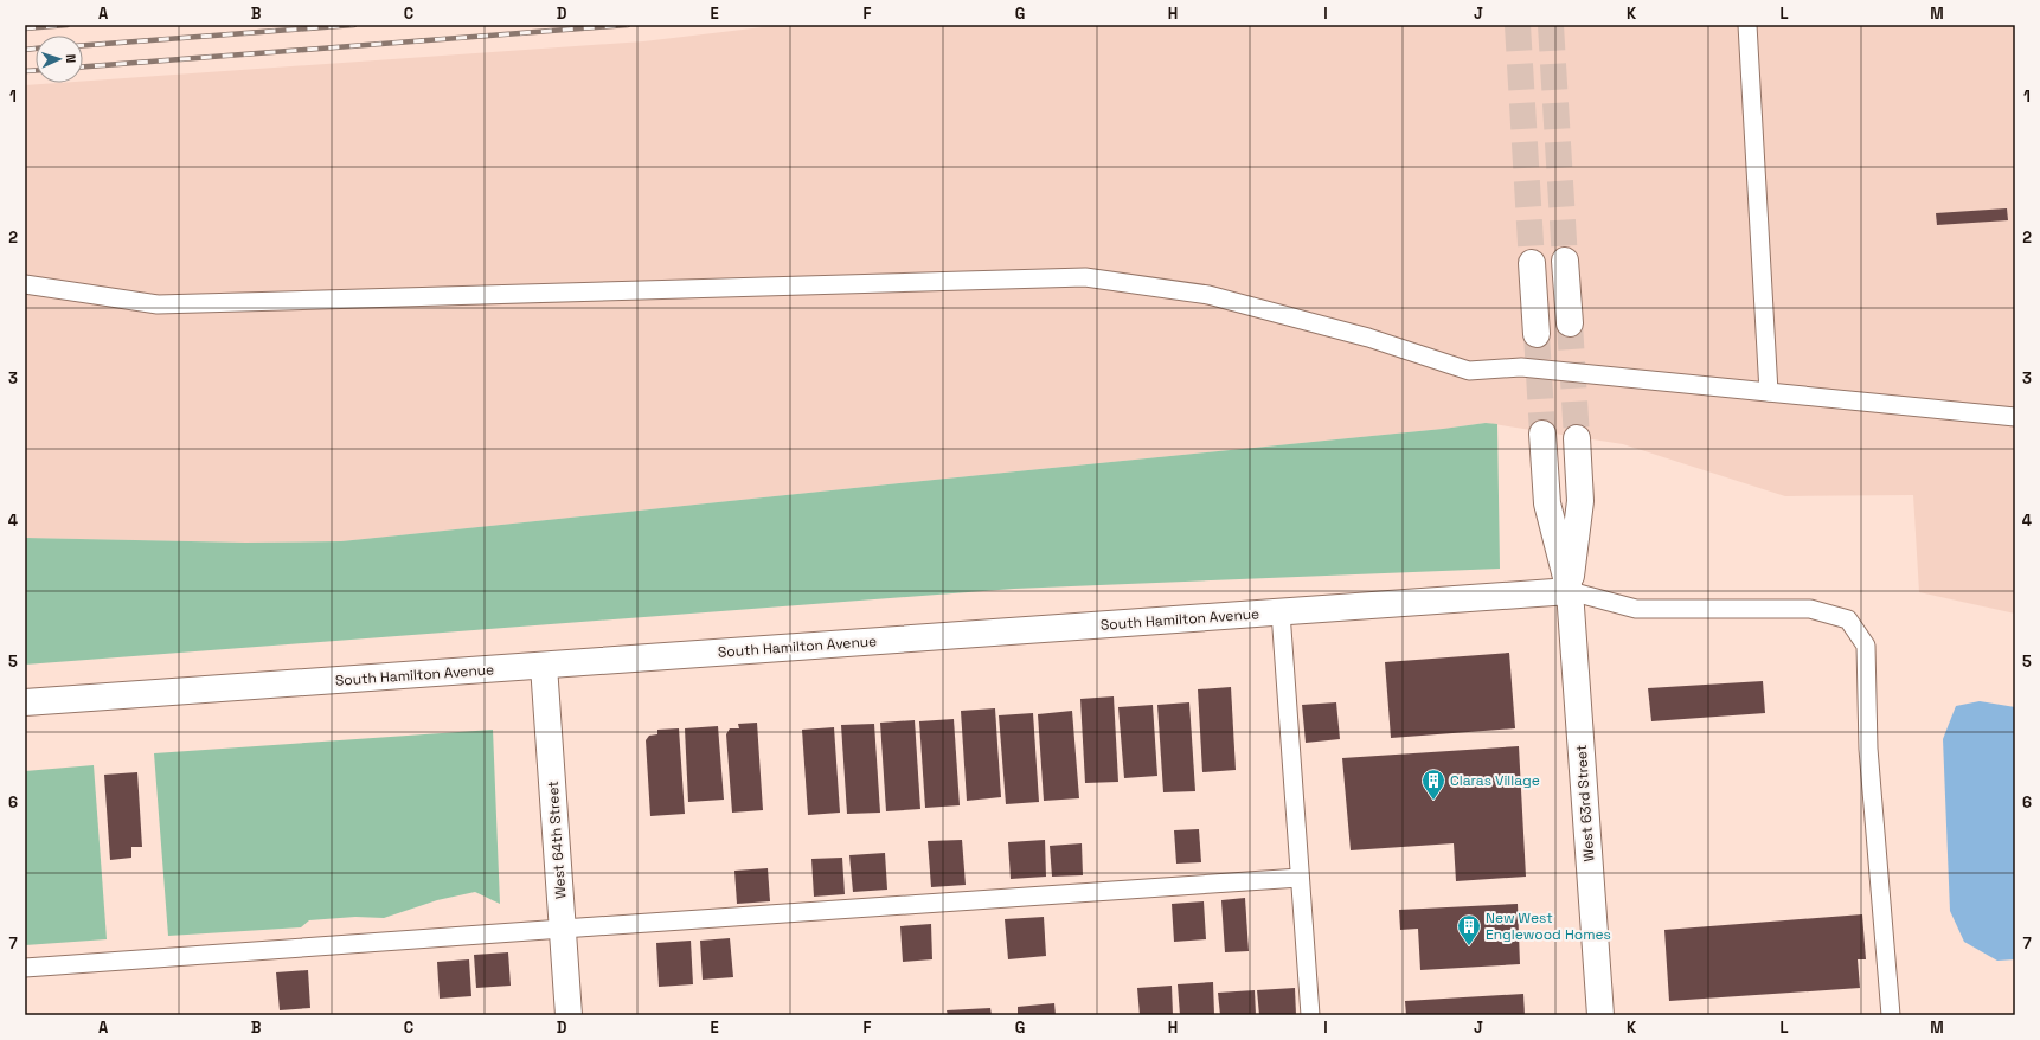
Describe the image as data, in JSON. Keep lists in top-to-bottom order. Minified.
{"streets":{"street":["South Hamilton Avenue","West 63rd Street","West 64th Street"]},"crossings":[["South Hamilton Avenue","West 63rd Street"],["South Hamilton Avenue","West 64th Street"]],"places":{"building":["Claras Village","New West Englewood Homes"]},"north":"right","grid":{"columns":["A","B","C","D","E","F","G","H","I","J","K","L","M"],"rows":["1","2","3","4","5","6","7"]}}
